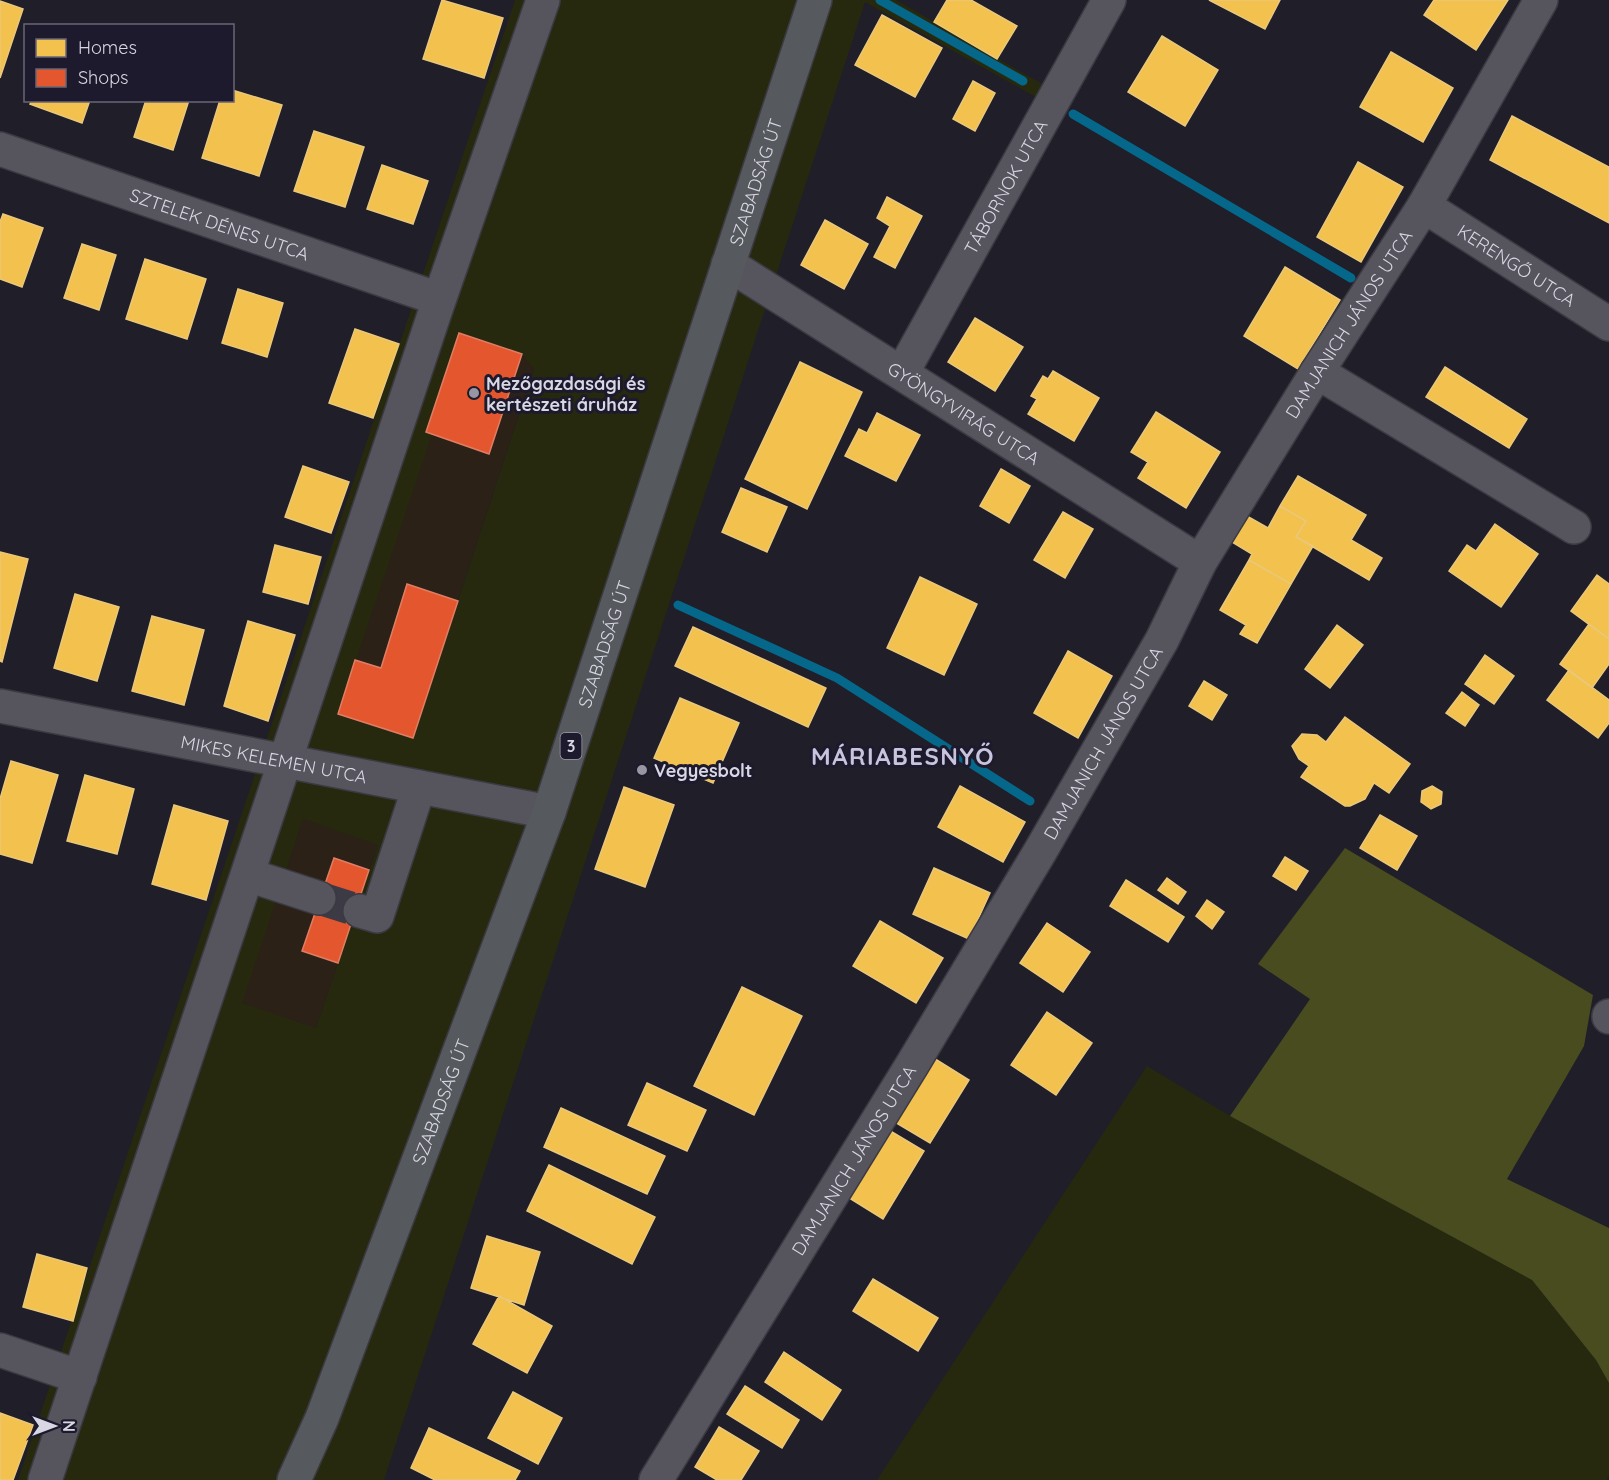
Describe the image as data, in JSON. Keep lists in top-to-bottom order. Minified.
{"streets":{"main road":["SZABADSÁG ÚT","3"],"street":["TÁBORNOK UTCA","SZTELEK DÉNES UTCA","KERENGŐ UTCA","DAMJANICH JÁNOS UTCA","GYÖNGYVIRÁG UTCA","MIKES KELEMEN UTCA"]},"crossings":[["SZABADSÁG ÚT","GYÖNGYVIRÁG UTCA"],["SZABADSÁG ÚT","MIKES KELEMEN UTCA"],["TÁBORNOK UTCA","GYÖNGYVIRÁG UTCA"],["KERENGŐ UTCA","DAMJANICH JÁNOS UTCA"],["DAMJANICH JÁNOS UTCA","GYÖNGYVIRÁG UTCA"]],"districts":["MÁRIABESNYŐ"],"places":["Mezőgazdasági és kertészeti áruház","Vegyesbolt"],"legend":["Homes","Shops"],"north":"right"}
